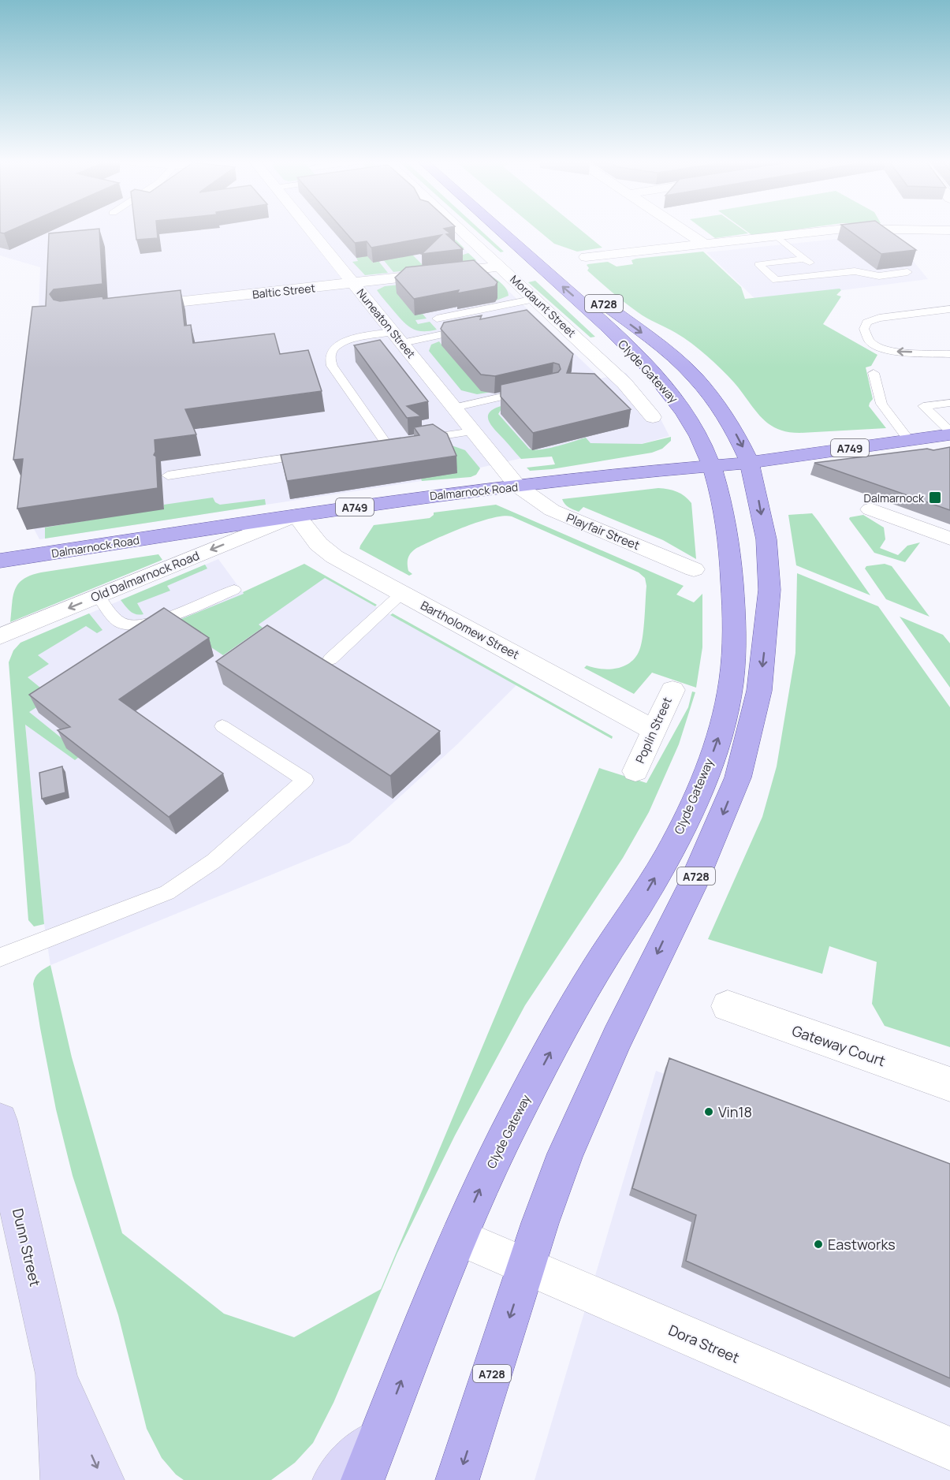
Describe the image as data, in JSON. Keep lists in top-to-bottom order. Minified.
{"streets":{"main road":["A728","Clyde Gateway","A749","Dalmarnock Road","Dunn Street"],"street":["Baltic Street","Mordaunt Street","Nuneaton Street","Playfair Street","Old Dalmarnock Road","Bartholomew Street","Poplin Street","Gateway Court","Dora Street"]},"crossings":[["Baltic Street","Mordaunt Street"],["Baltic Street","Nuneaton Street"],["Nuneaton Street","Dalmarnock Road"],["Nuneaton Street","Playfair Street"],["Clyde Gateway","Dalmarnock Road"],["Clyde Gateway","Dora Street"],["Dalmarnock Road","Playfair Street"],["Dalmarnock Road","Old Dalmarnock Road"],["Dalmarnock Road","Bartholomew Street"],["Old Dalmarnock Road","Bartholomew Street"],["Bartholomew Street","Poplin Street"]],"one_way":["Old Dalmarnock Road"],"places":{"transit":["Dalmarnock"],"other":["Vin18","Eastworks"]}}
